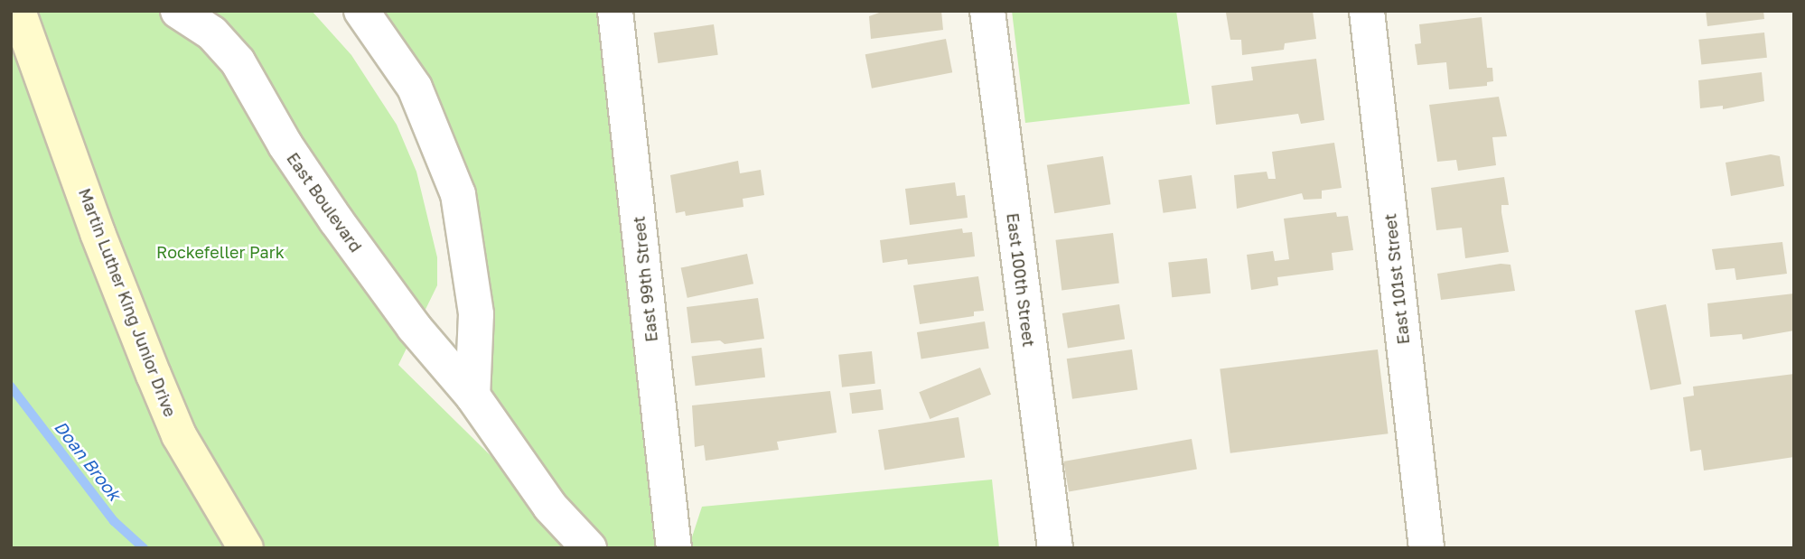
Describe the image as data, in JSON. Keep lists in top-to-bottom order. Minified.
{"streets":{"main road":["Martin Luther King Junior Drive"],"street":["East Boulevard","East 99th Street","East 101st Street","East 100th Street"]},"water":["Doan Brook"],"parks":["Rockefeller Park"]}
